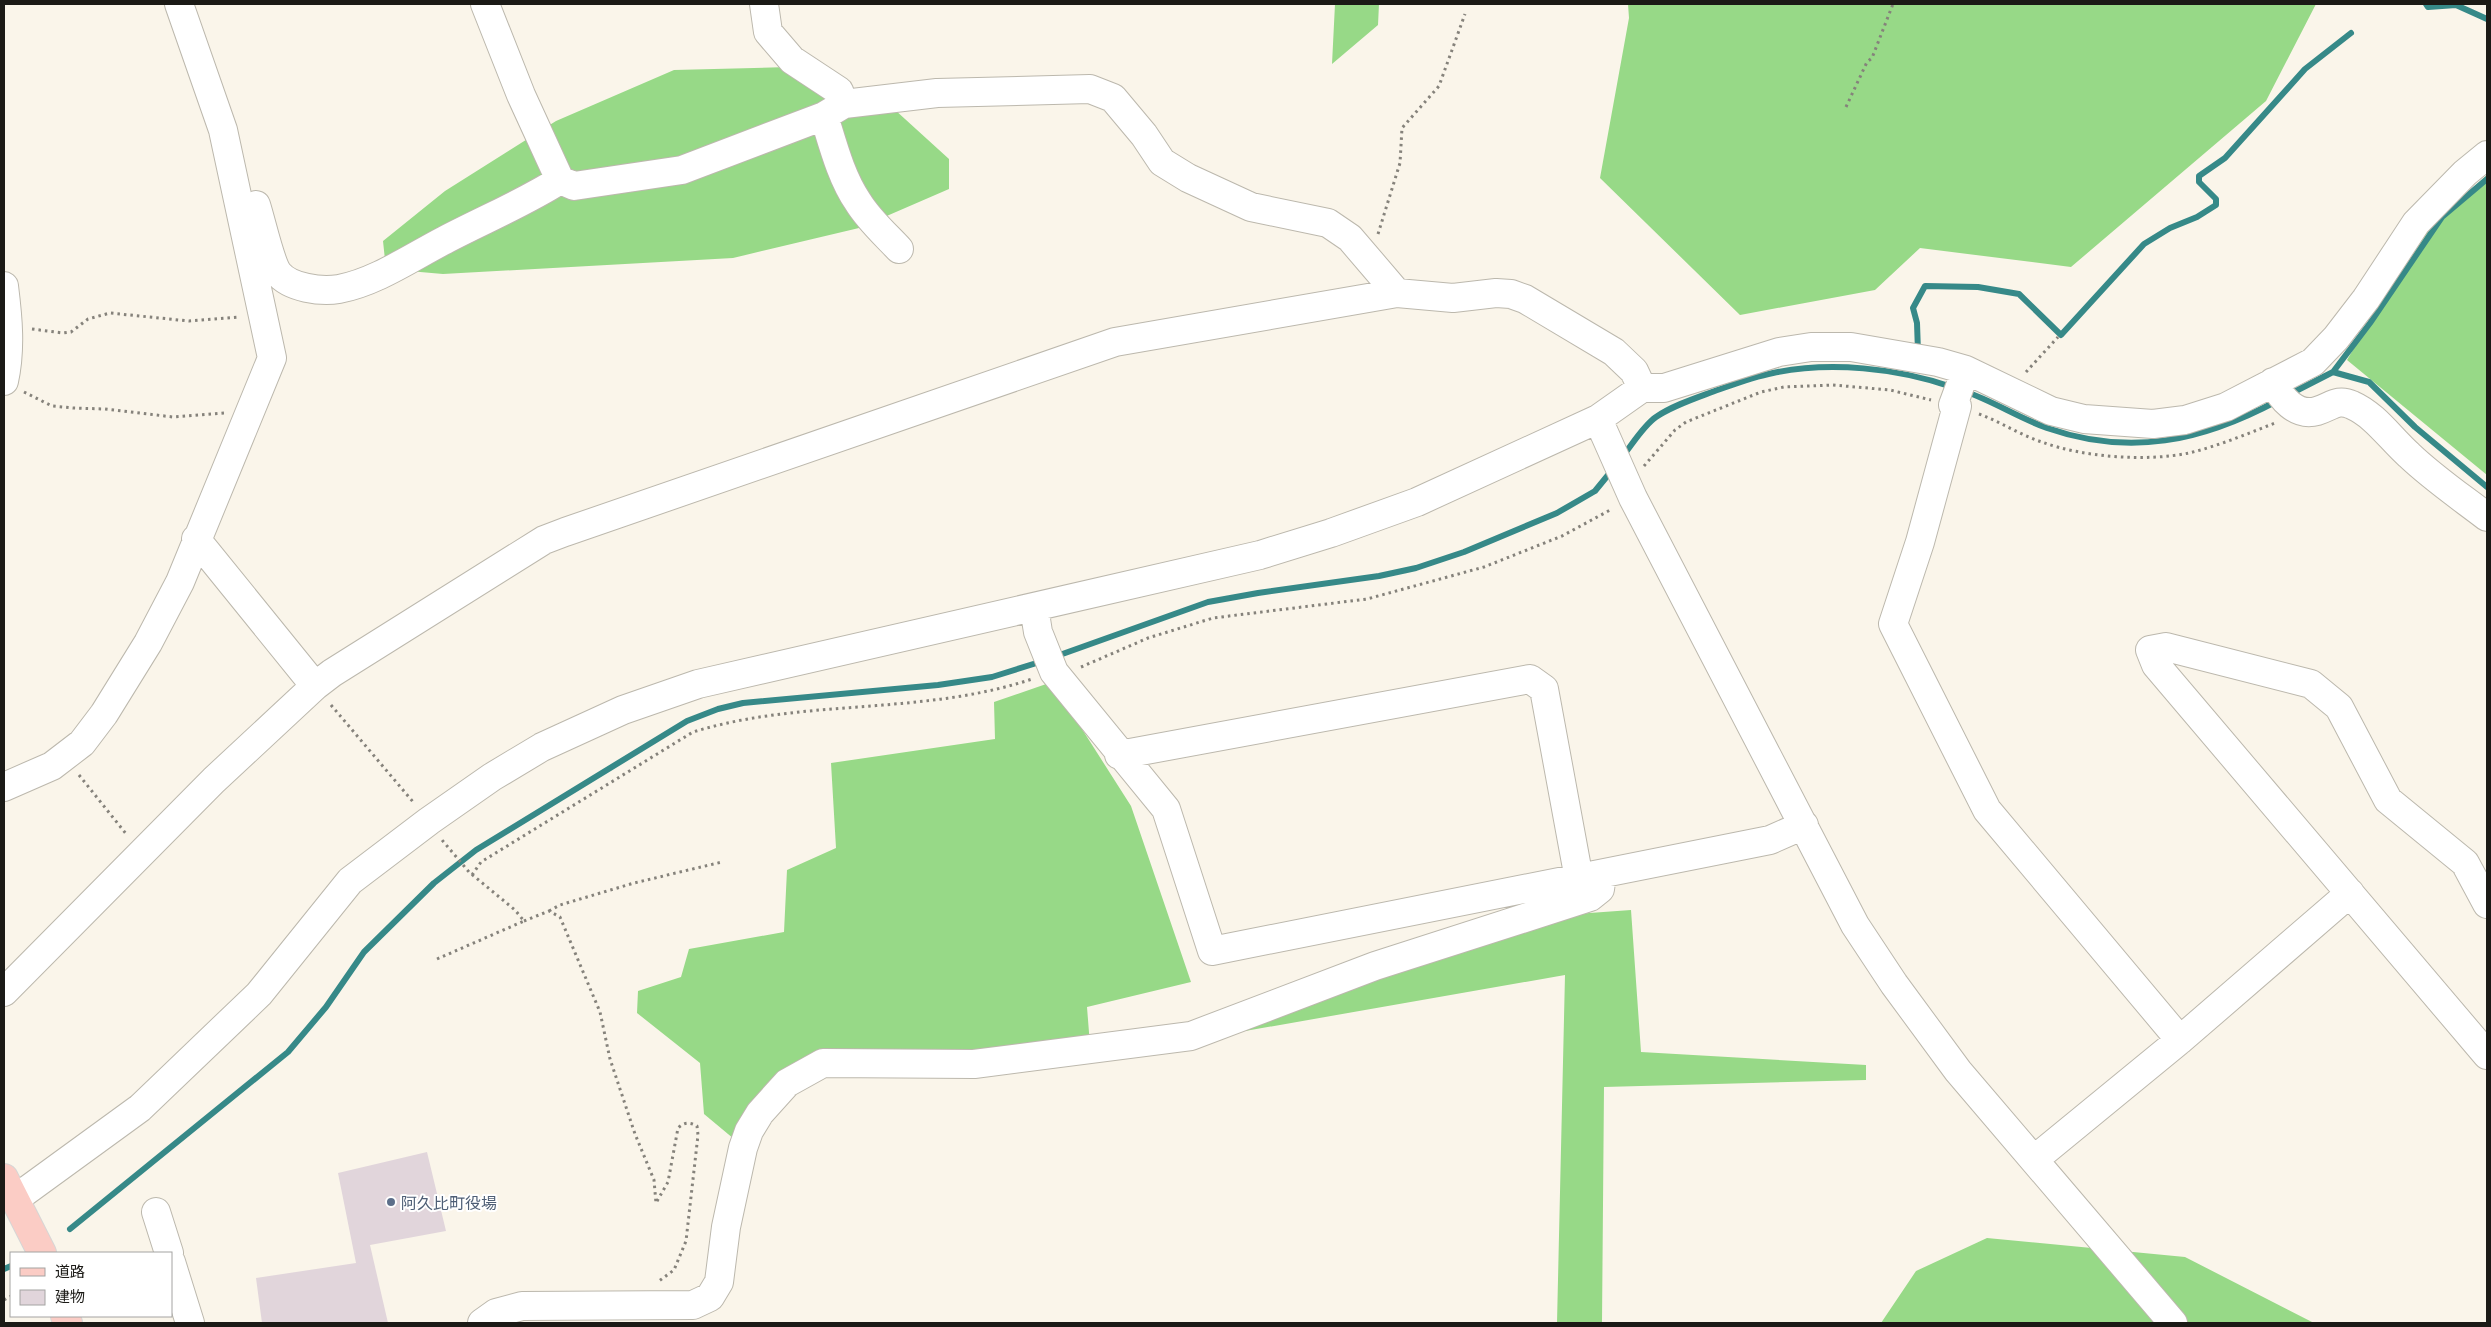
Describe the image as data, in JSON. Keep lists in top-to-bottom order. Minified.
{"places":["阿久比町役場"],"legend":["道路","建物"]}
